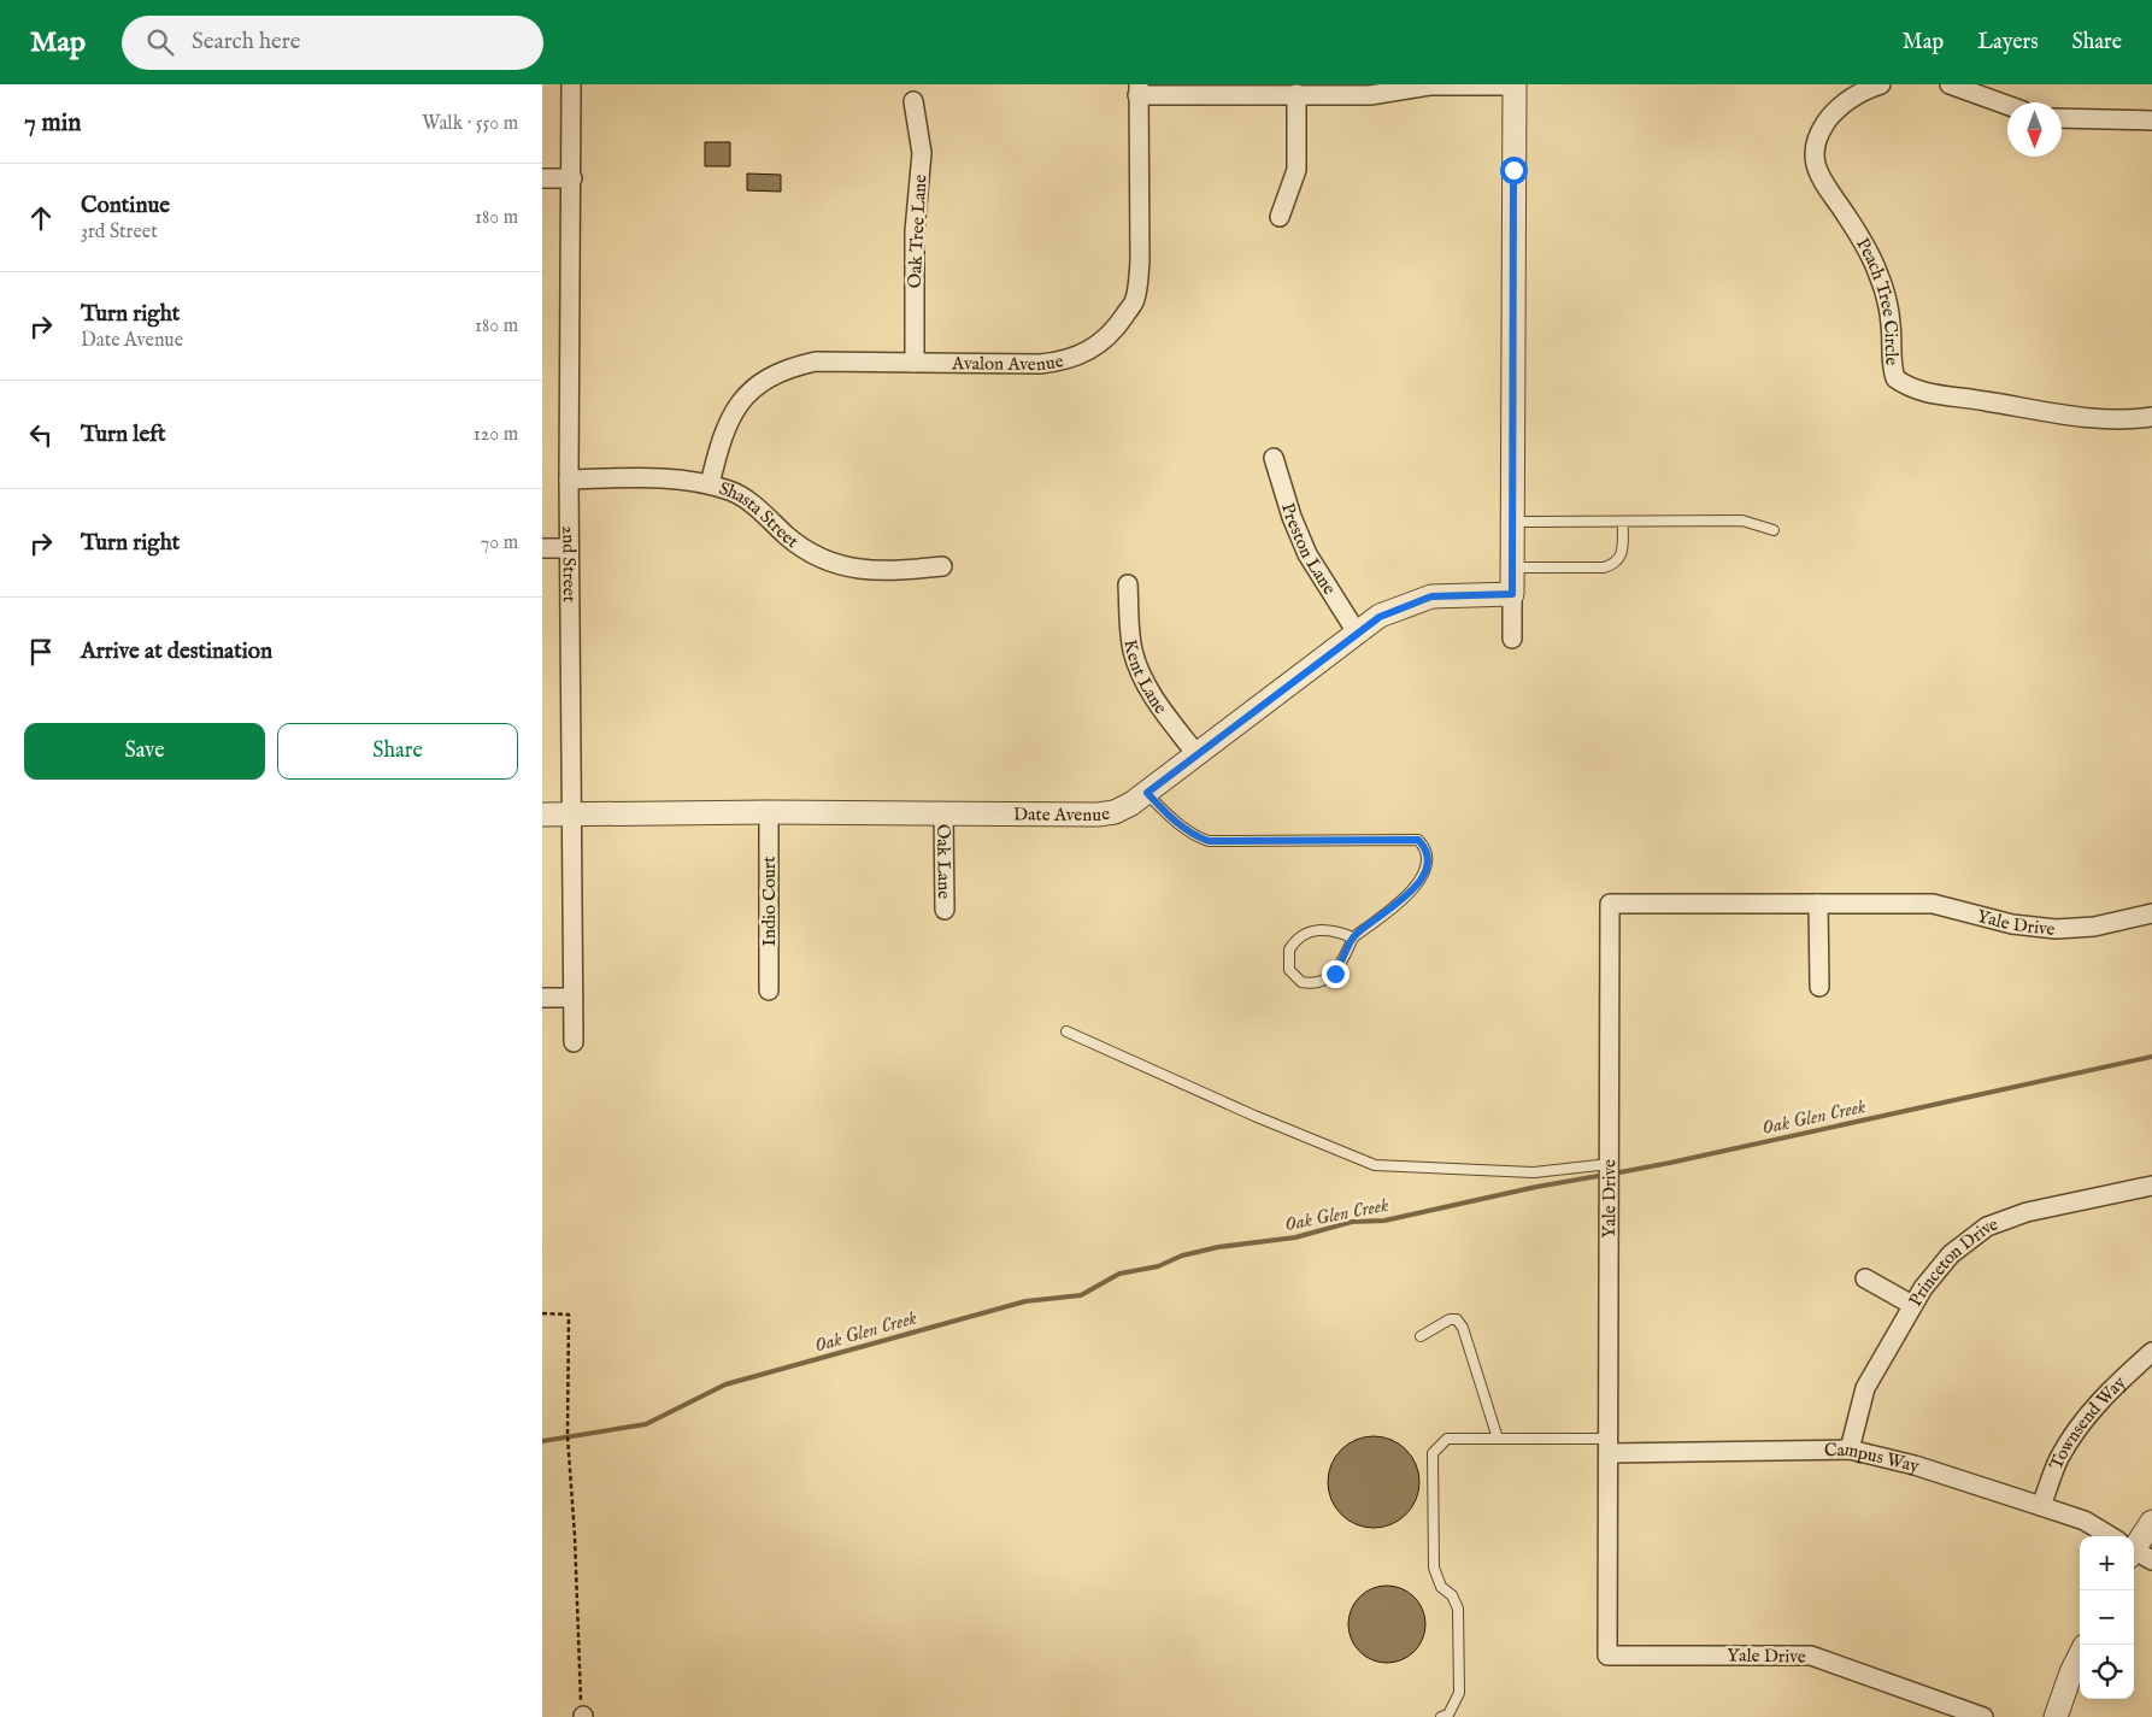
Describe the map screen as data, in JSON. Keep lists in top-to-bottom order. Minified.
{"streets":{"street":["Oak Tree Lane","Peach Tree Circle","Avalon Avenue","Shasta Street","Preston Lane","2nd Street","Kent Lane","Date Avenue","Oak Lane","Indio Court","Yale Drive","Princeton Drive","Townsend Way","Campus Way"]},"crossings":[["Oak Tree Lane","Avalon Avenue"],["Avalon Avenue","Shasta Street"],["Shasta Street","2nd Street"],["Preston Lane","Date Avenue"],["2nd Street","Date Avenue"],["Kent Lane","Date Avenue"],["Date Avenue","Oak Lane"],["Date Avenue","Indio Court"],["Yale Drive","Campus Way"],["Princeton Drive","Campus Way"],["Townsend Way","Campus Way"]],"water":["Oak Glen Creek"],"north":"bottom","page":{"header":"Map","search":"Search here","nav":["Map","Layers","Share"],"heading":["7 min","Walk · 550 m"],"list":[["Continue","3rd Street","180 m"],["Turn right","Date Avenue","180 m"],["Turn left","120 m"],["Turn right","70 m"],"Arrive at destination"],"buttons":["Save","Share"],"map_buttons":["+","−"]}}
